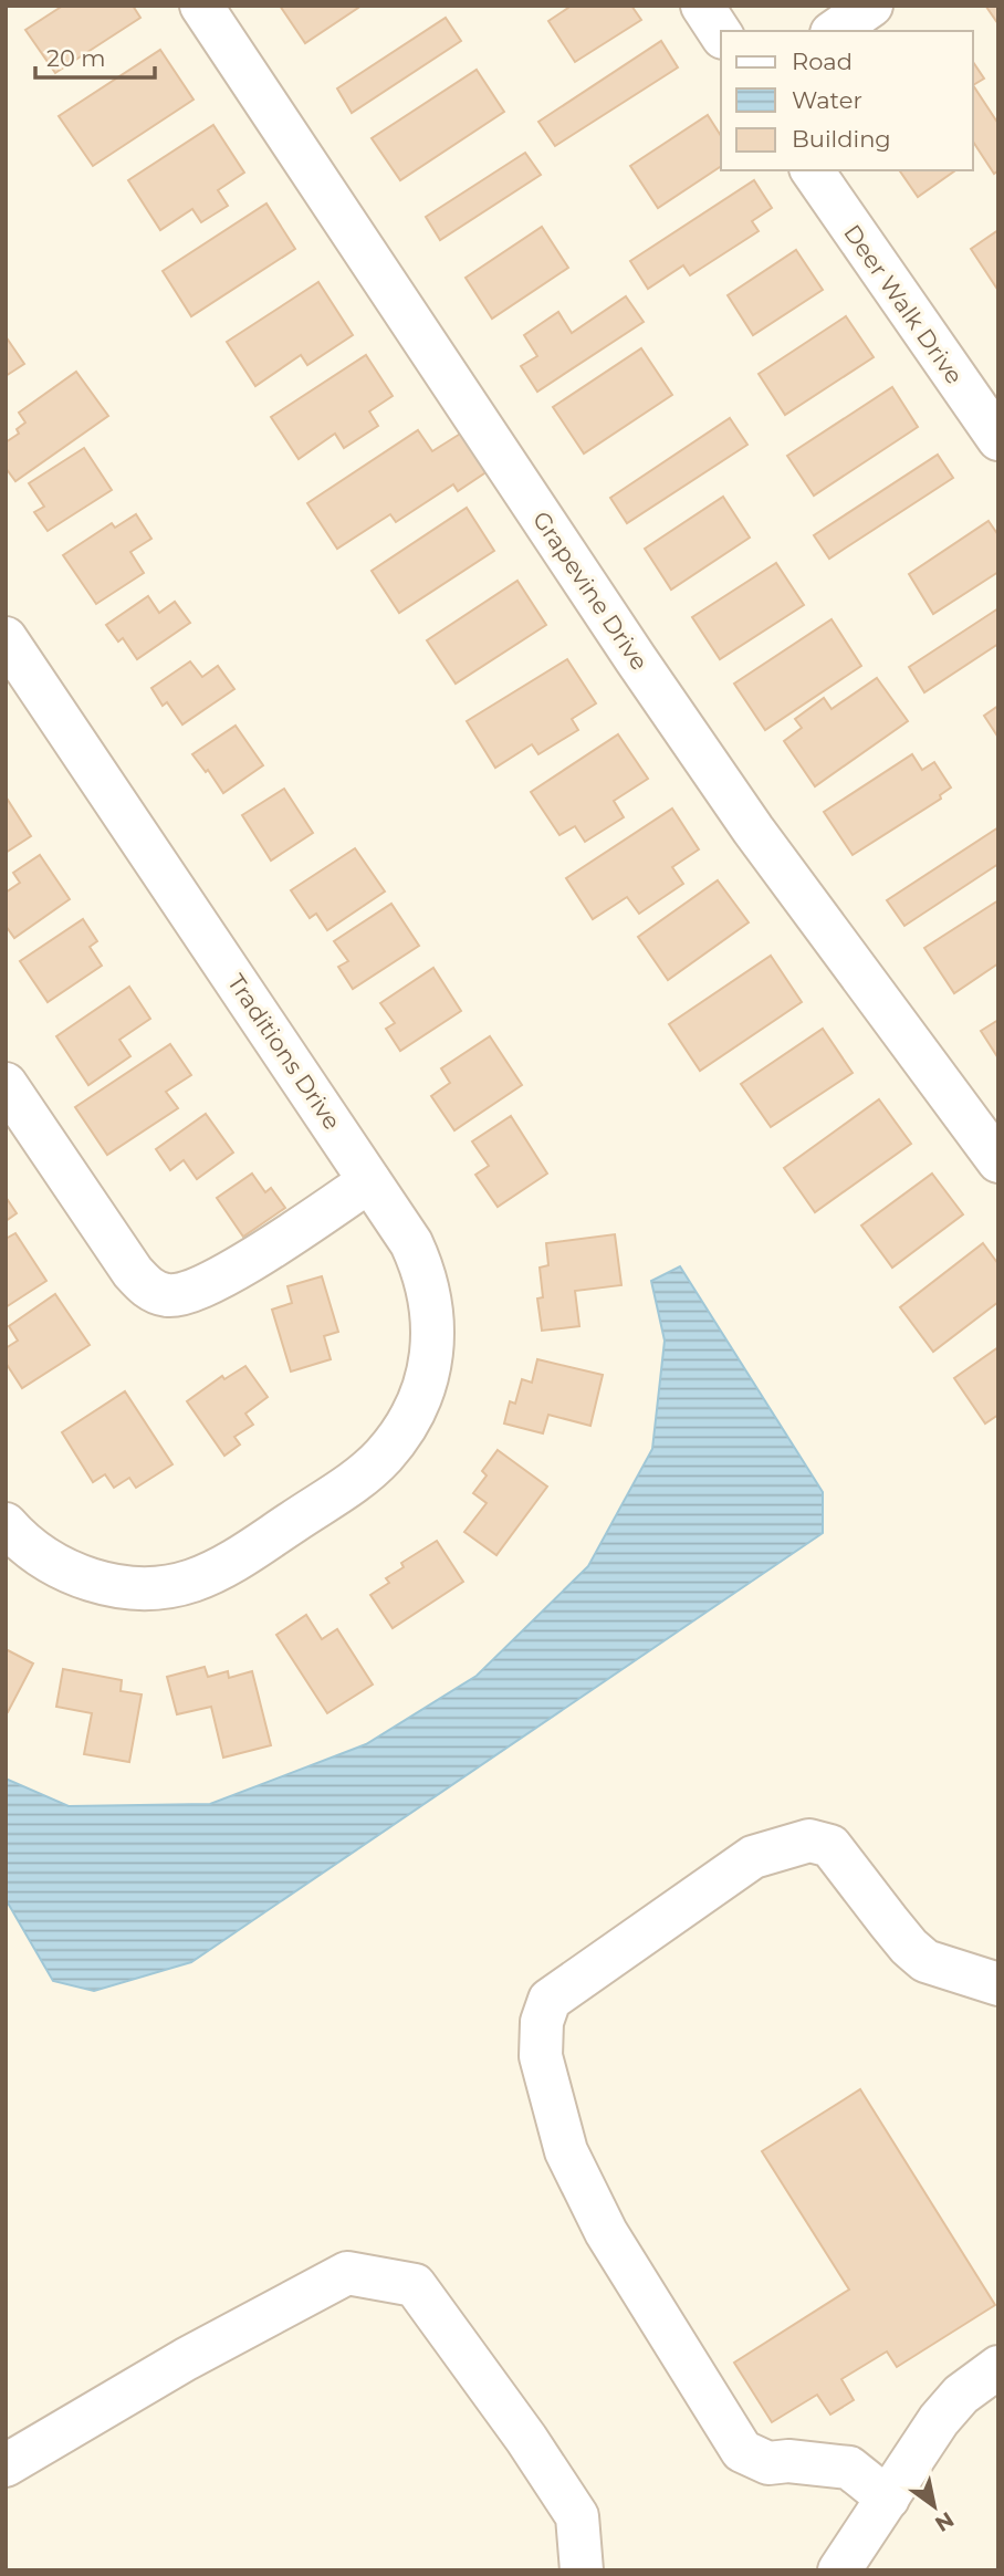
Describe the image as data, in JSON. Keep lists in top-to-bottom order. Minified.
{"streets":{"street":["Deer Walk Drive","Grapevine Drive","Traditions Drive"]},"legend":["Road","Water","Building"],"scale_bar":"20 m","north":"bottom right"}
